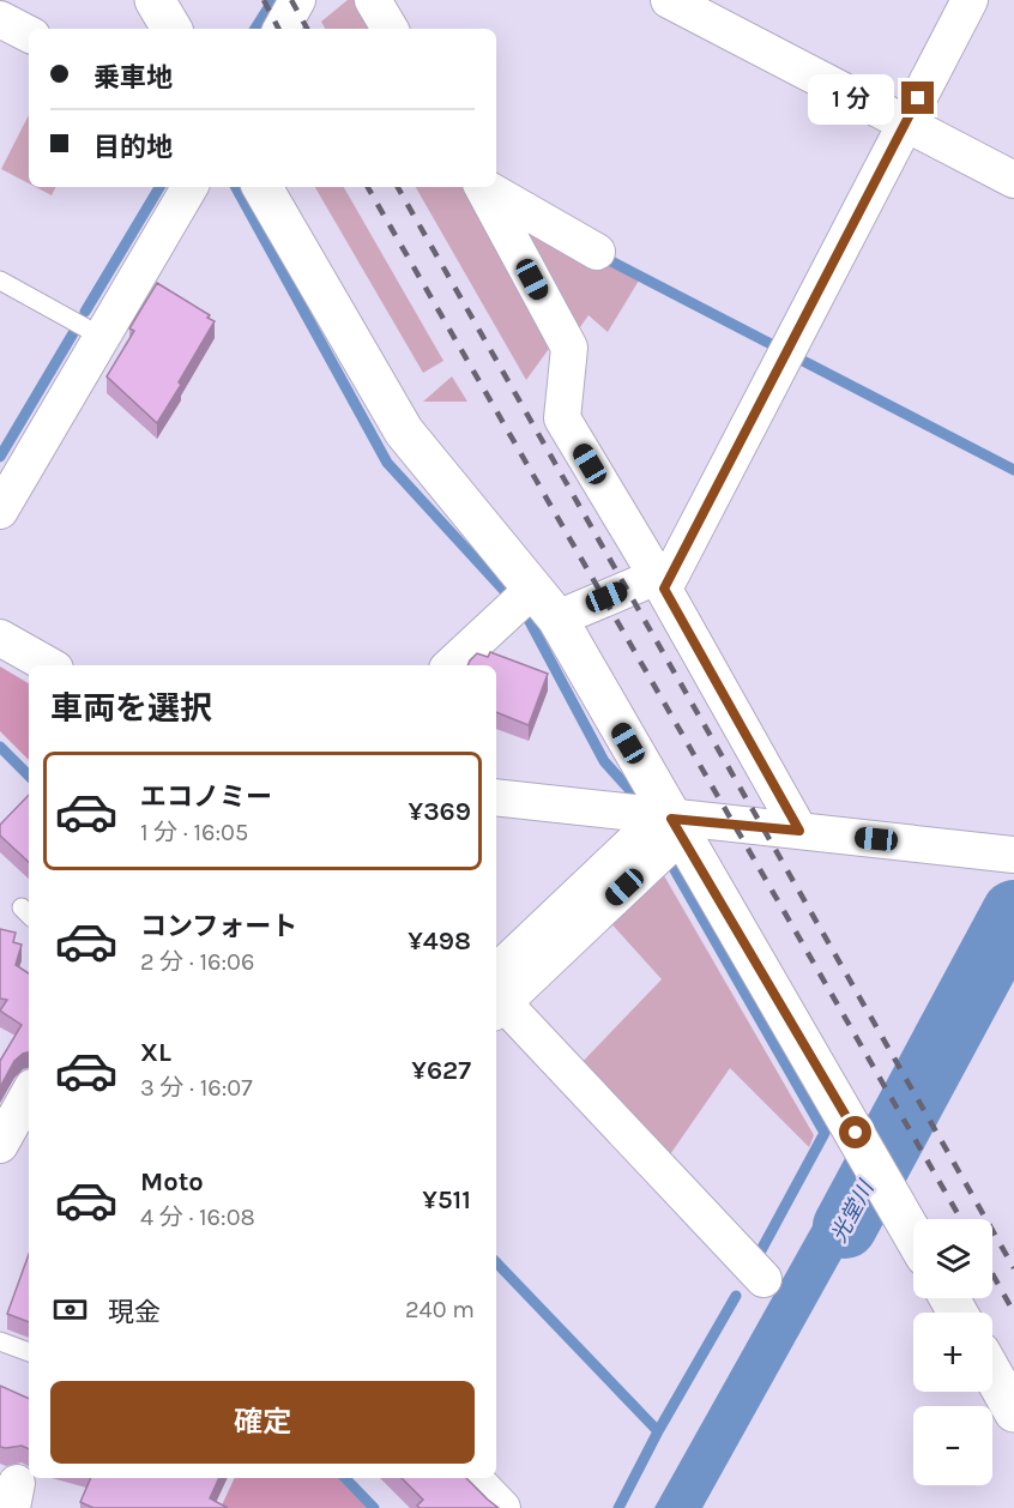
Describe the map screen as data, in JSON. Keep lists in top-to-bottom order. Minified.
{"water":["光堂川"],"page":{"banner":["乗車地","目的地"],"bubble":"1 分","heading":"車両を選択","list":[{"name":"エコノミー","note":"1 分 · 16:05","value":"¥369"},{"name":"コンフォート","note":"2 分 · 16:06","value":"¥498"},{"name":"XL","note":"3 分 · 16:07","value":"¥627"},{"name":"Moto","note":"4 分 · 16:08","value":"¥511"}],"map_buttons":["+","−"],"pay":["現金","240 m"],"buttons":"確定"}}
